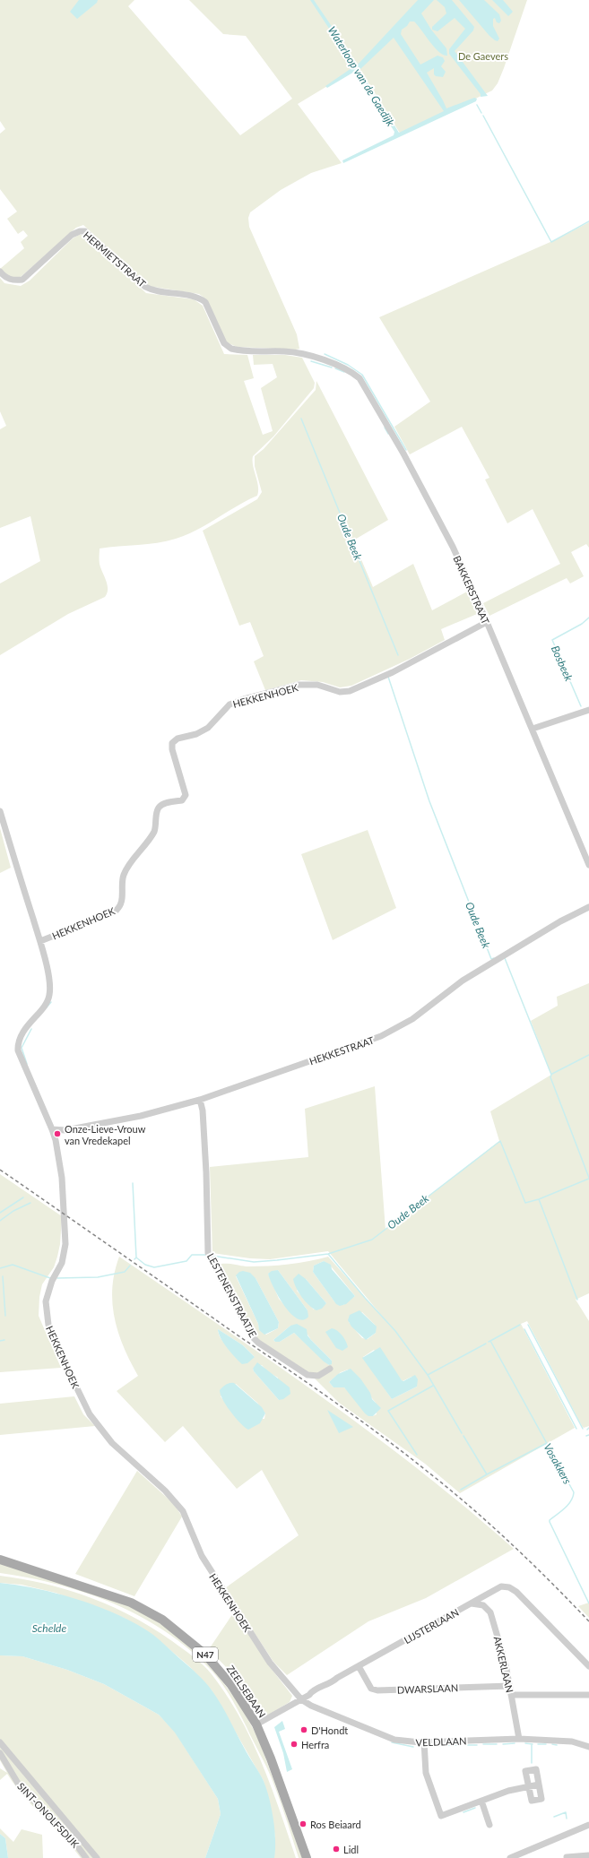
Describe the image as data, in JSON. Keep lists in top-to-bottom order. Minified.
{"streets":{"main road":["N47","ZEELSEBAAN"],"street":["HERMIETSTRAAT","BAKKERSTRAAT","HEKKENHOEK","HEKKESTRAAT","LESTENENSTRAATJE","LIJSTERLAAN","AKKERLAAN","DWARSLAAN","VELDLAAN","SINT-ONOLFSDIJK"]},"crossings":[["HERMIETSTRAAT","BAKKERSTRAAT"],["BAKKERSTRAAT","HEKKENHOEK"],["HEKKENHOEK","HEKKESTRAAT"],["HEKKENHOEK","LIJSTERLAAN"],["HEKKENHOEK","VELDLAAN"],["HEKKESTRAAT","LESTENENSTRAATJE"],["LIJSTERLAAN","AKKERLAAN"],["LIJSTERLAAN","DWARSLAAN"],["LIJSTERLAAN","ZEELSEBAAN"],["LIJSTERLAAN","VELDLAAN"],["AKKERLAAN","DWARSLAAN"],["AKKERLAAN","VELDLAAN"]],"water":["Waterloop van de Gaedijk","Oude Beek","Bosbeek","Vosakkers","Schelde"],"parks":["De Gaevers"],"places":["Onze-Lieve-Vrouw van Vredekapel","D'Hondt","Herfra","Ros Beiaard","Lidl"]}
